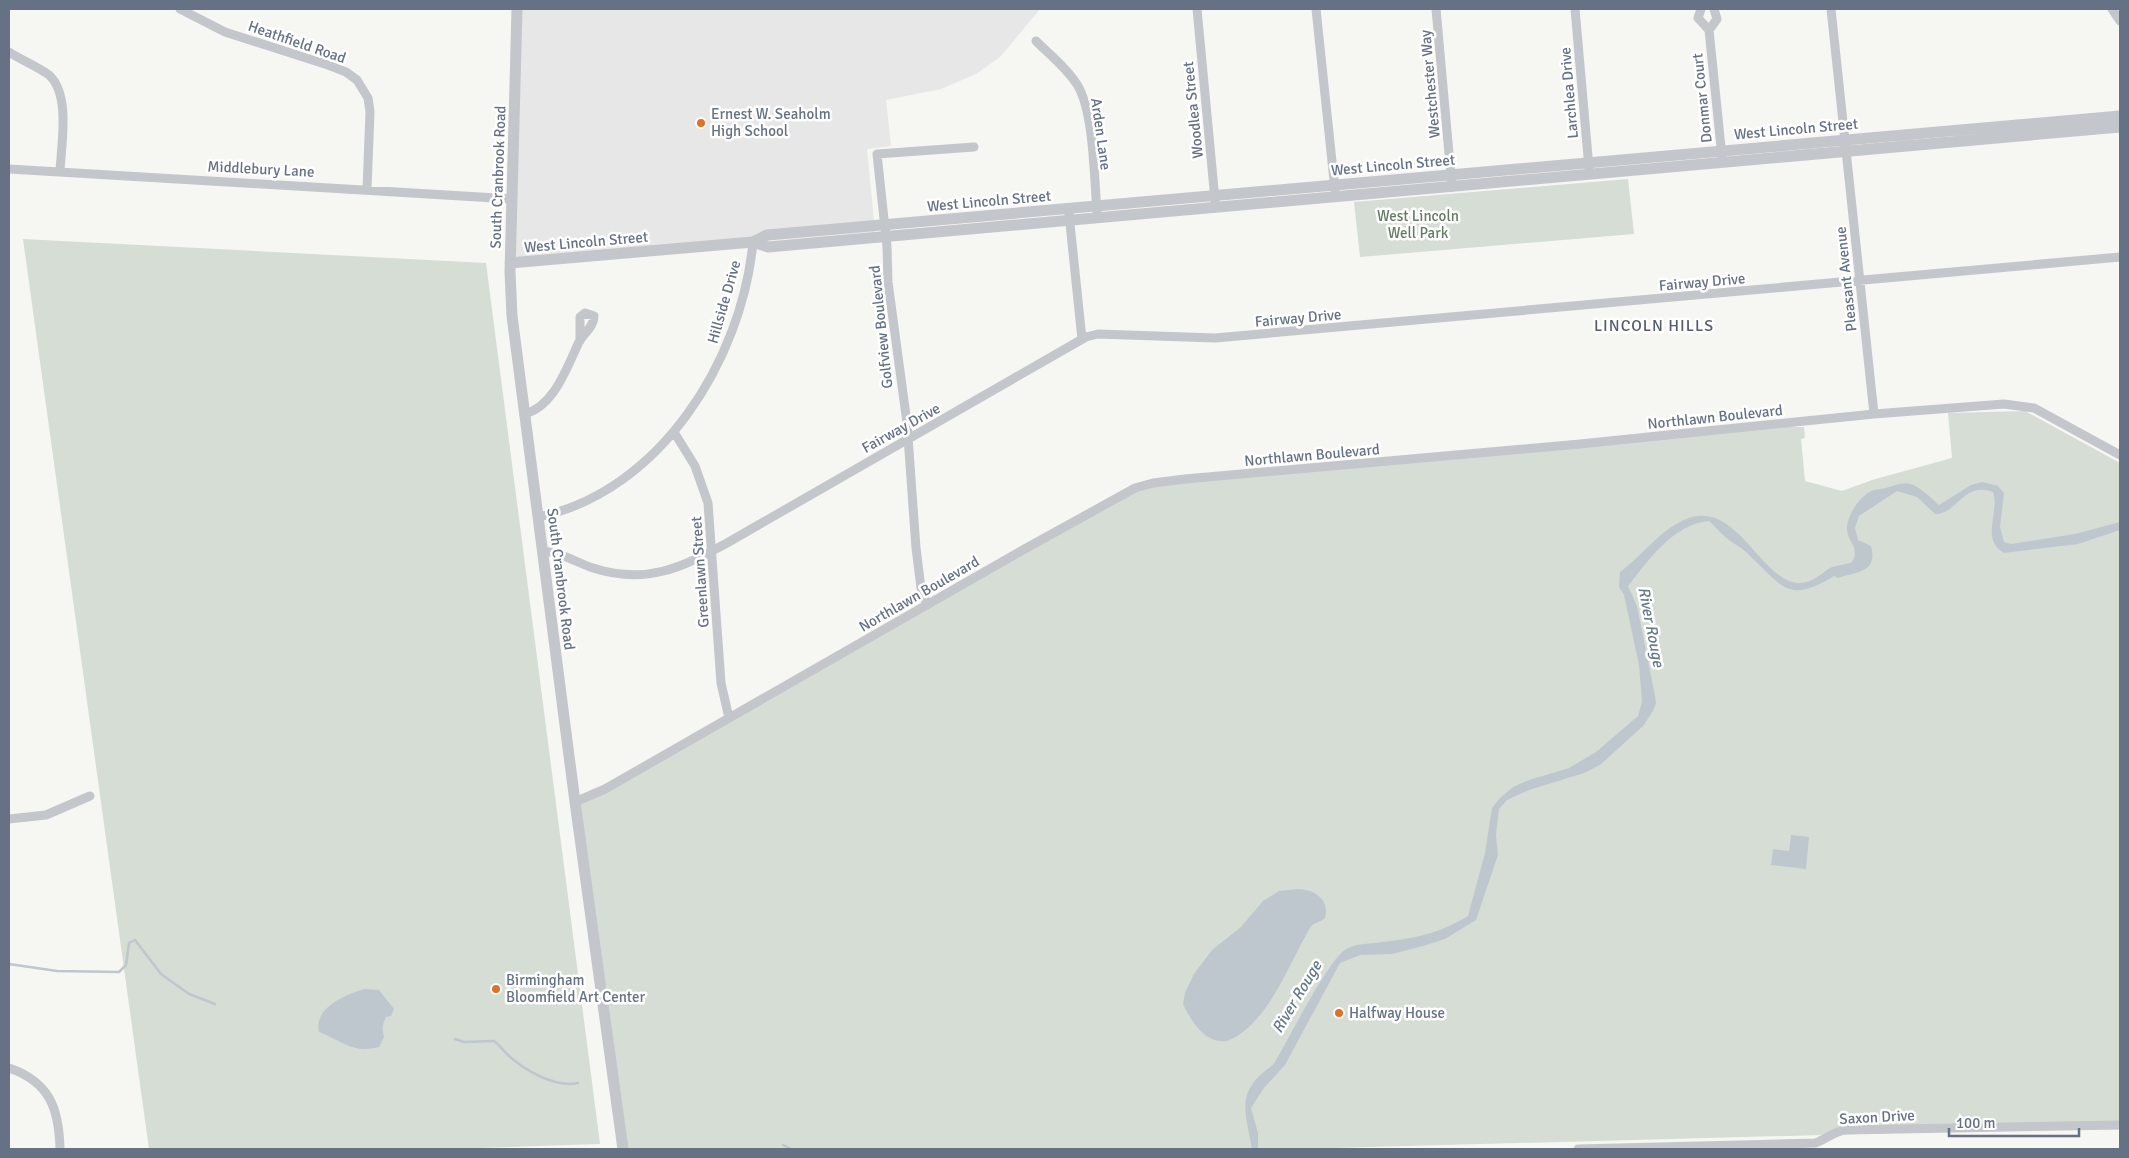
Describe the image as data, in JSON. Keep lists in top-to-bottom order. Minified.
{"streets":{"street":["Heathfield Road","Westchester Way","Larchlea Drive","Donmar Court","Woodlea Street","West Lincoln Street","Arden Lane","Middlebury Lane","South Cranbrook Road","Pleasant Avenue","Fairway Drive","Hillside Drive","Golfview Boulevard","Northlawn Boulevard","Greenlawn Street","Saxon Drive"]},"crossings":[["Heathfield Road","Middlebury Lane"],["Westchester Way","West Lincoln Street"],["Larchlea Drive","West Lincoln Street"],["Donmar Court","West Lincoln Street"],["Woodlea Street","West Lincoln Street"],["West Lincoln Street","Arden Lane"],["West Lincoln Street","South Cranbrook Road"],["West Lincoln Street","Pleasant Avenue"],["West Lincoln Street","Hillside Drive"],["West Lincoln Street","Golfview Boulevard"],["Middlebury Lane","South Cranbrook Road"],["South Cranbrook Road","Fairway Drive"],["South Cranbrook Road","Hillside Drive"],["South Cranbrook Road","Northlawn Boulevard"],["Pleasant Avenue","Fairway Drive"],["Pleasant Avenue","Northlawn Boulevard"],["Fairway Drive","Golfview Boulevard"],["Fairway Drive","Greenlawn Street"],["Hillside Drive","Greenlawn Street"],["Golfview Boulevard","Northlawn Boulevard"],["Northlawn Boulevard","Greenlawn Street"]],"districts":["LINCOLN HILLS"],"water":["River Rouge"],"parks":["West Lincoln Well Park"],"places":["Ernest W. Seaholm High School","Birmingham Bloomfield Art Center","Halfway House"],"scale_bar":"100 m"}
